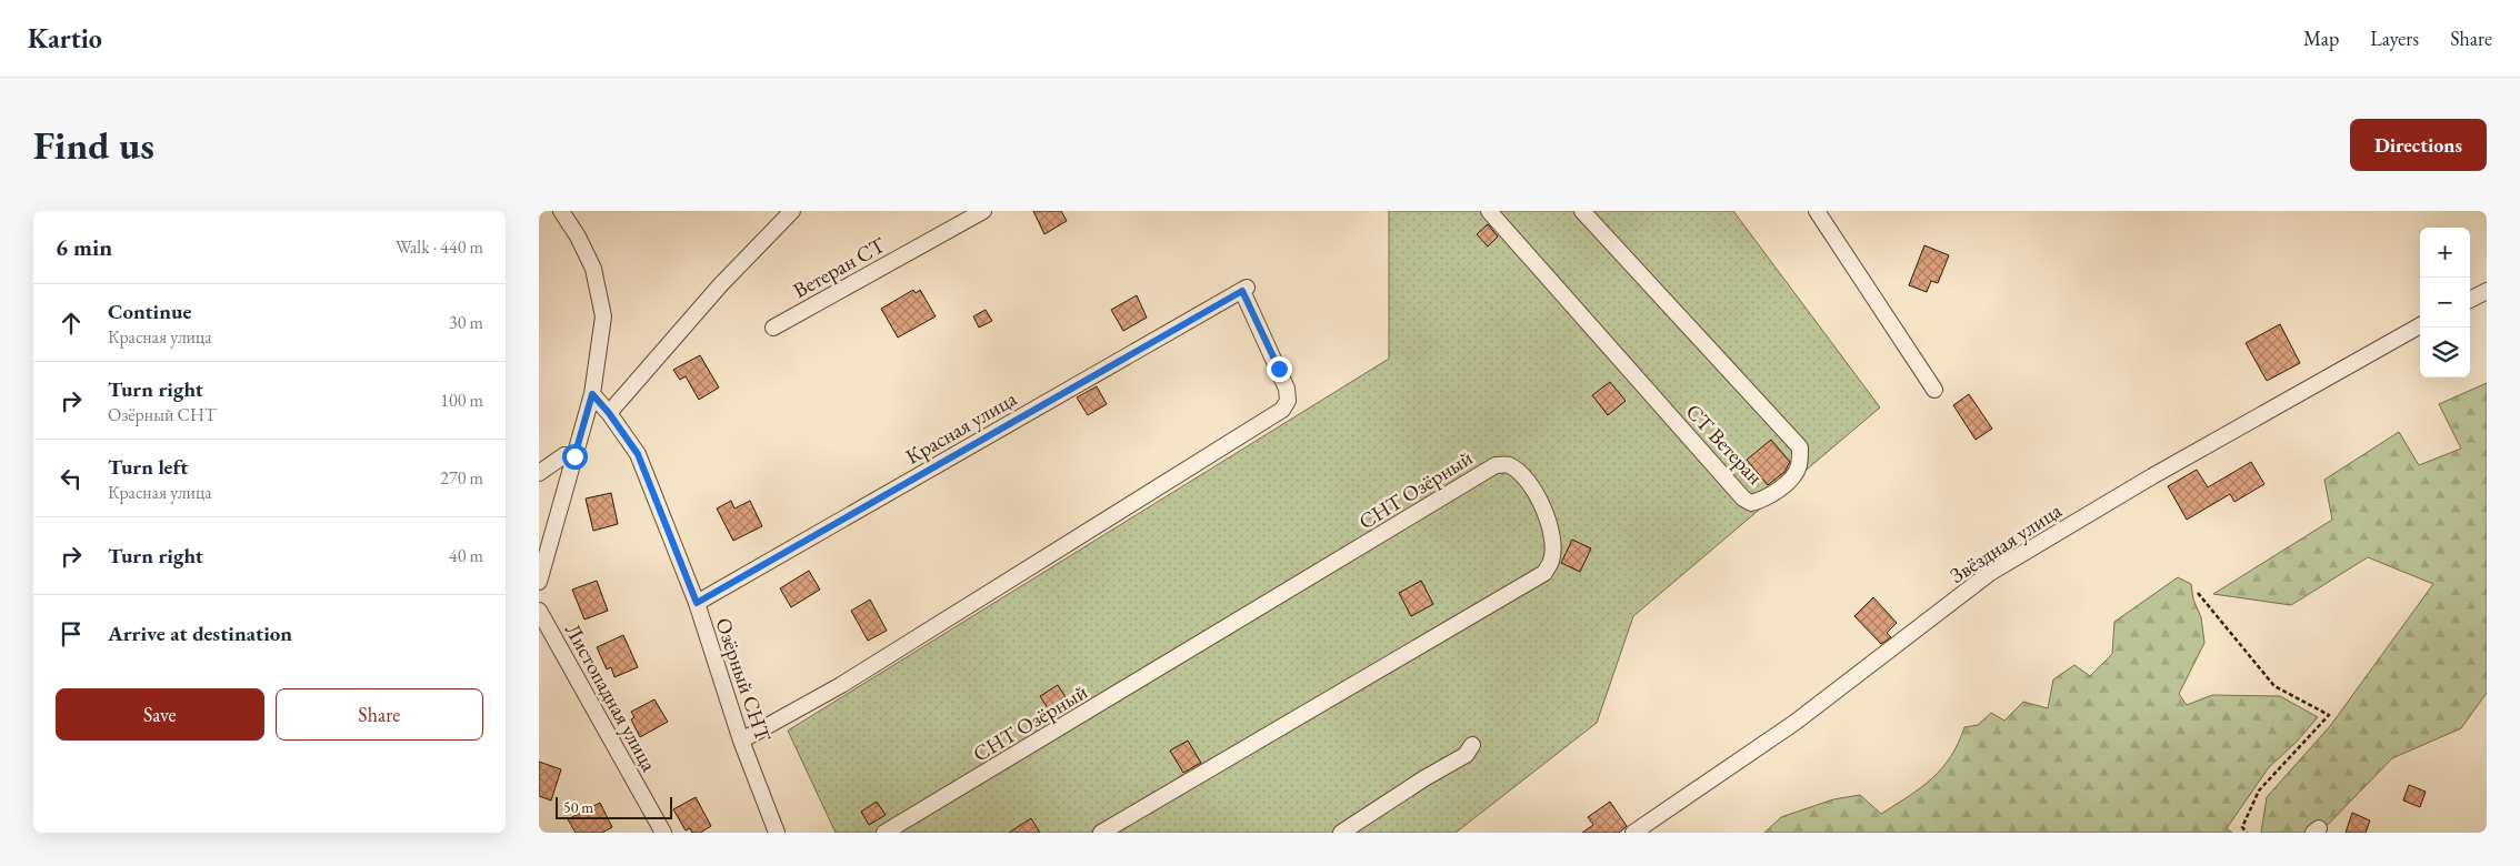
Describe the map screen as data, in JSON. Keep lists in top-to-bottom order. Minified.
{"streets":{"street":["Ветеран СТ","Красная улица","СТ Ветеран","СНТ Озёрный","Звёздная улица","Озёрный СНТ","Листопадная улица"]},"crossings":[["Красная улица","Озёрный СНТ"]],"scale_bar":"50 m","page":{"header":"Kartio","nav":["Map","Layers","Share"],"buttons":["Directions",["Save","Share"]],"title":"Find us","heading":["6 min","Walk · 440 m"],"map_buttons":["+","−"],"list":[["Continue","Красная улица","30 m"],["Turn right","Озёрный СНТ","100 m"],["Turn left","Красная улица","270 m"],["Turn right","40 m"],"Arrive at destination"],"scale":"50 m"}}
